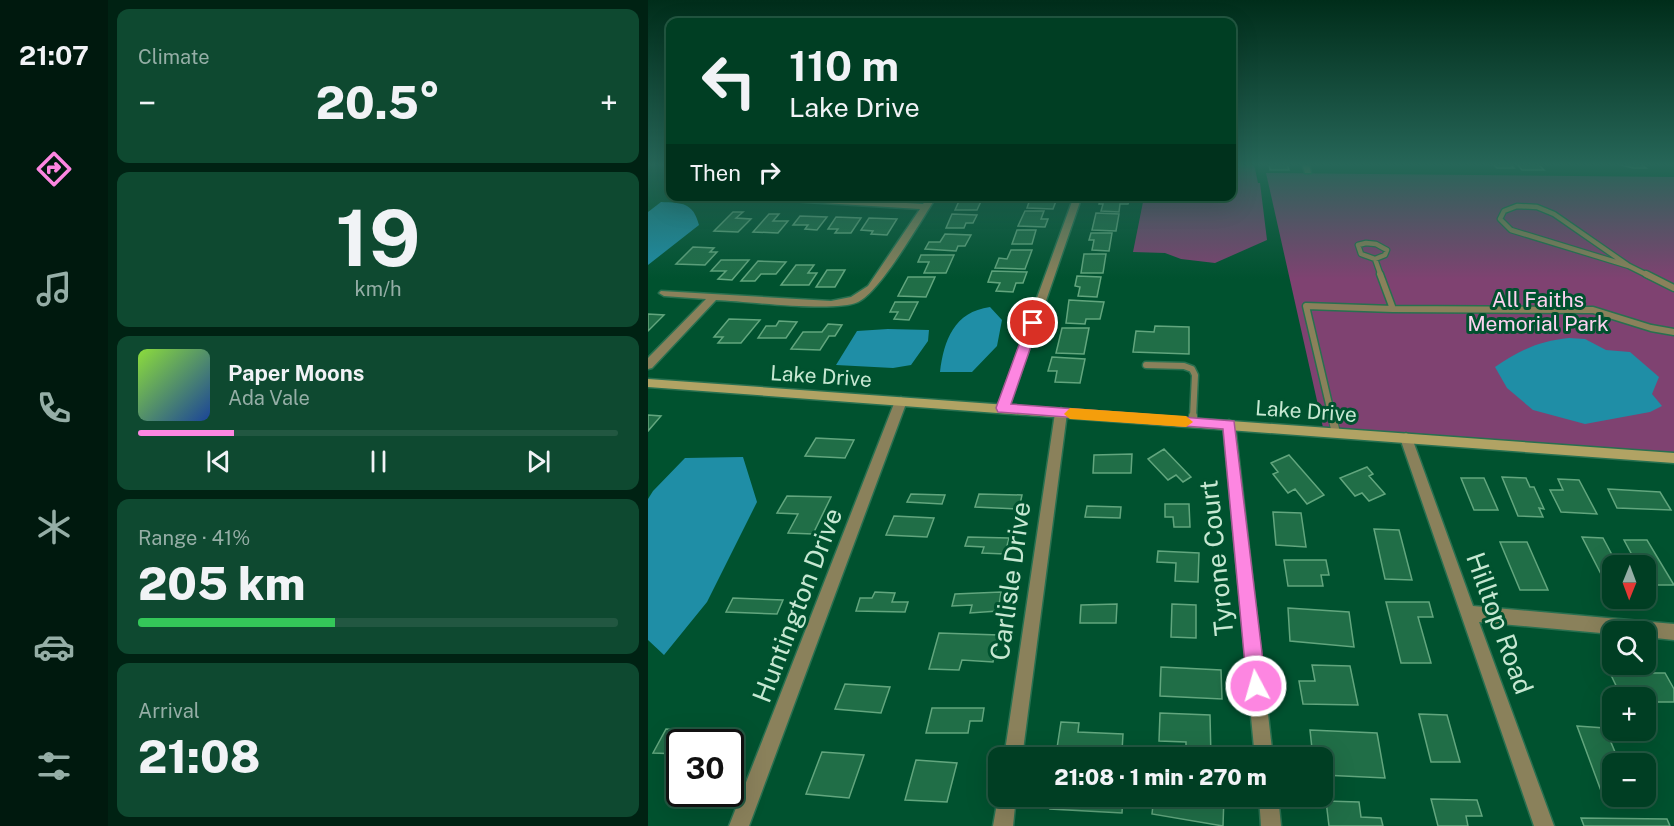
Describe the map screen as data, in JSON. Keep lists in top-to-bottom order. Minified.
{"streets":{"street":["Lake Drive","Tyrone Court","Carlisle Drive","Huntington Drive","Hilltop Road"]},"crossings":[["Lake Drive","Tyrone Court"],["Lake Drive","Carlisle Drive"],["Lake Drive","Huntington Drive"],["Lake Drive","Hilltop Road"]],"parks":["All Faiths Memorial Park"],"north":"bottom","page":{"tabs":"21:07","tile":["Climate",["19","km/h"],["Range · 41%","205 km"],["Arrival","21:08"]],"turn":["110 m","Lake Drive"],"heat":["−","20.5°","+"],"then":"Then","song":["Paper Moons","Ada Vale"],"map_buttons":["+","−"],"limit":"30","trip":"21:08 · 1 min · 270 m"}}
